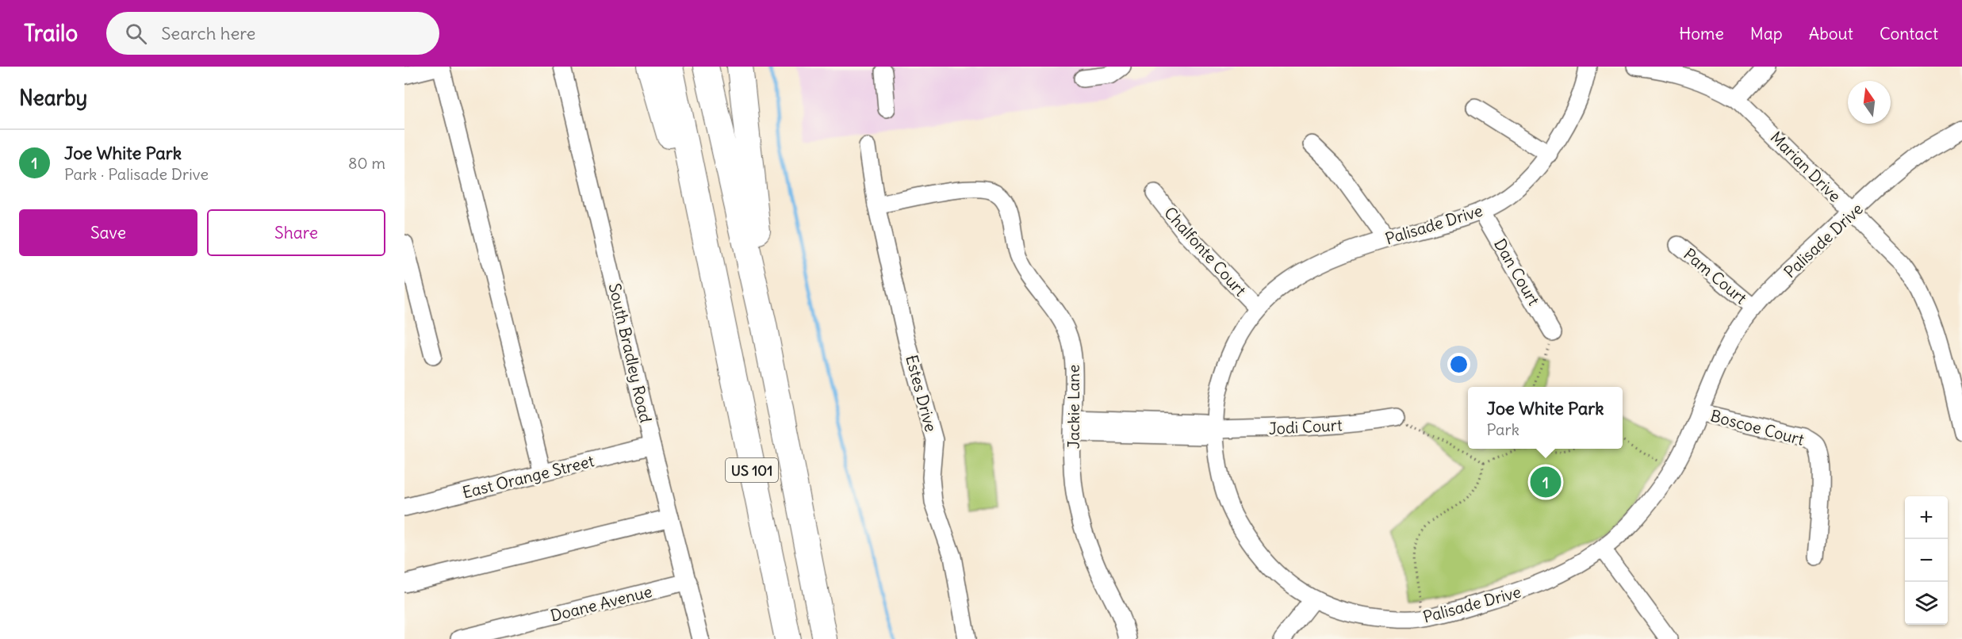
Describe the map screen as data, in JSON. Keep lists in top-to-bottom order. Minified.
{"streets":{"highway":["US 101"],"street":["Marian Drive","Palisade Drive","Chalfonte Court","Dan Court","Pam Court","South Bradley Road","Estes Drive","Jackie Lane","Jodi Court","Boscoe Court","East Orange Street","Doane Avenue"]},"crossings":[["Marian Drive","Palisade Drive"],["Palisade Drive","Chalfonte Court"],["Palisade Drive","Dan Court"],["Palisade Drive","Pam Court"],["Palisade Drive","Jodi Court"],["Palisade Drive","Boscoe Court"],["South Bradley Road","East Orange Street"],["South Bradley Road","Doane Avenue"],["Estes Drive","Jackie Lane"],["Jackie Lane","Jodi Court"]],"north":"top","page":{"header":"Trailo","search":"Search here","nav":["Home","Map","About","Contact"],"heading":"Nearby","list":[{"mark":"1","name":"Joe White Park","note":"Park · Palisade Drive","value":"80 m"}],"buttons":["Save","Share"],"popup":["Joe White Park","Park"],"pins":"1","map_buttons":["+","−"]}}
